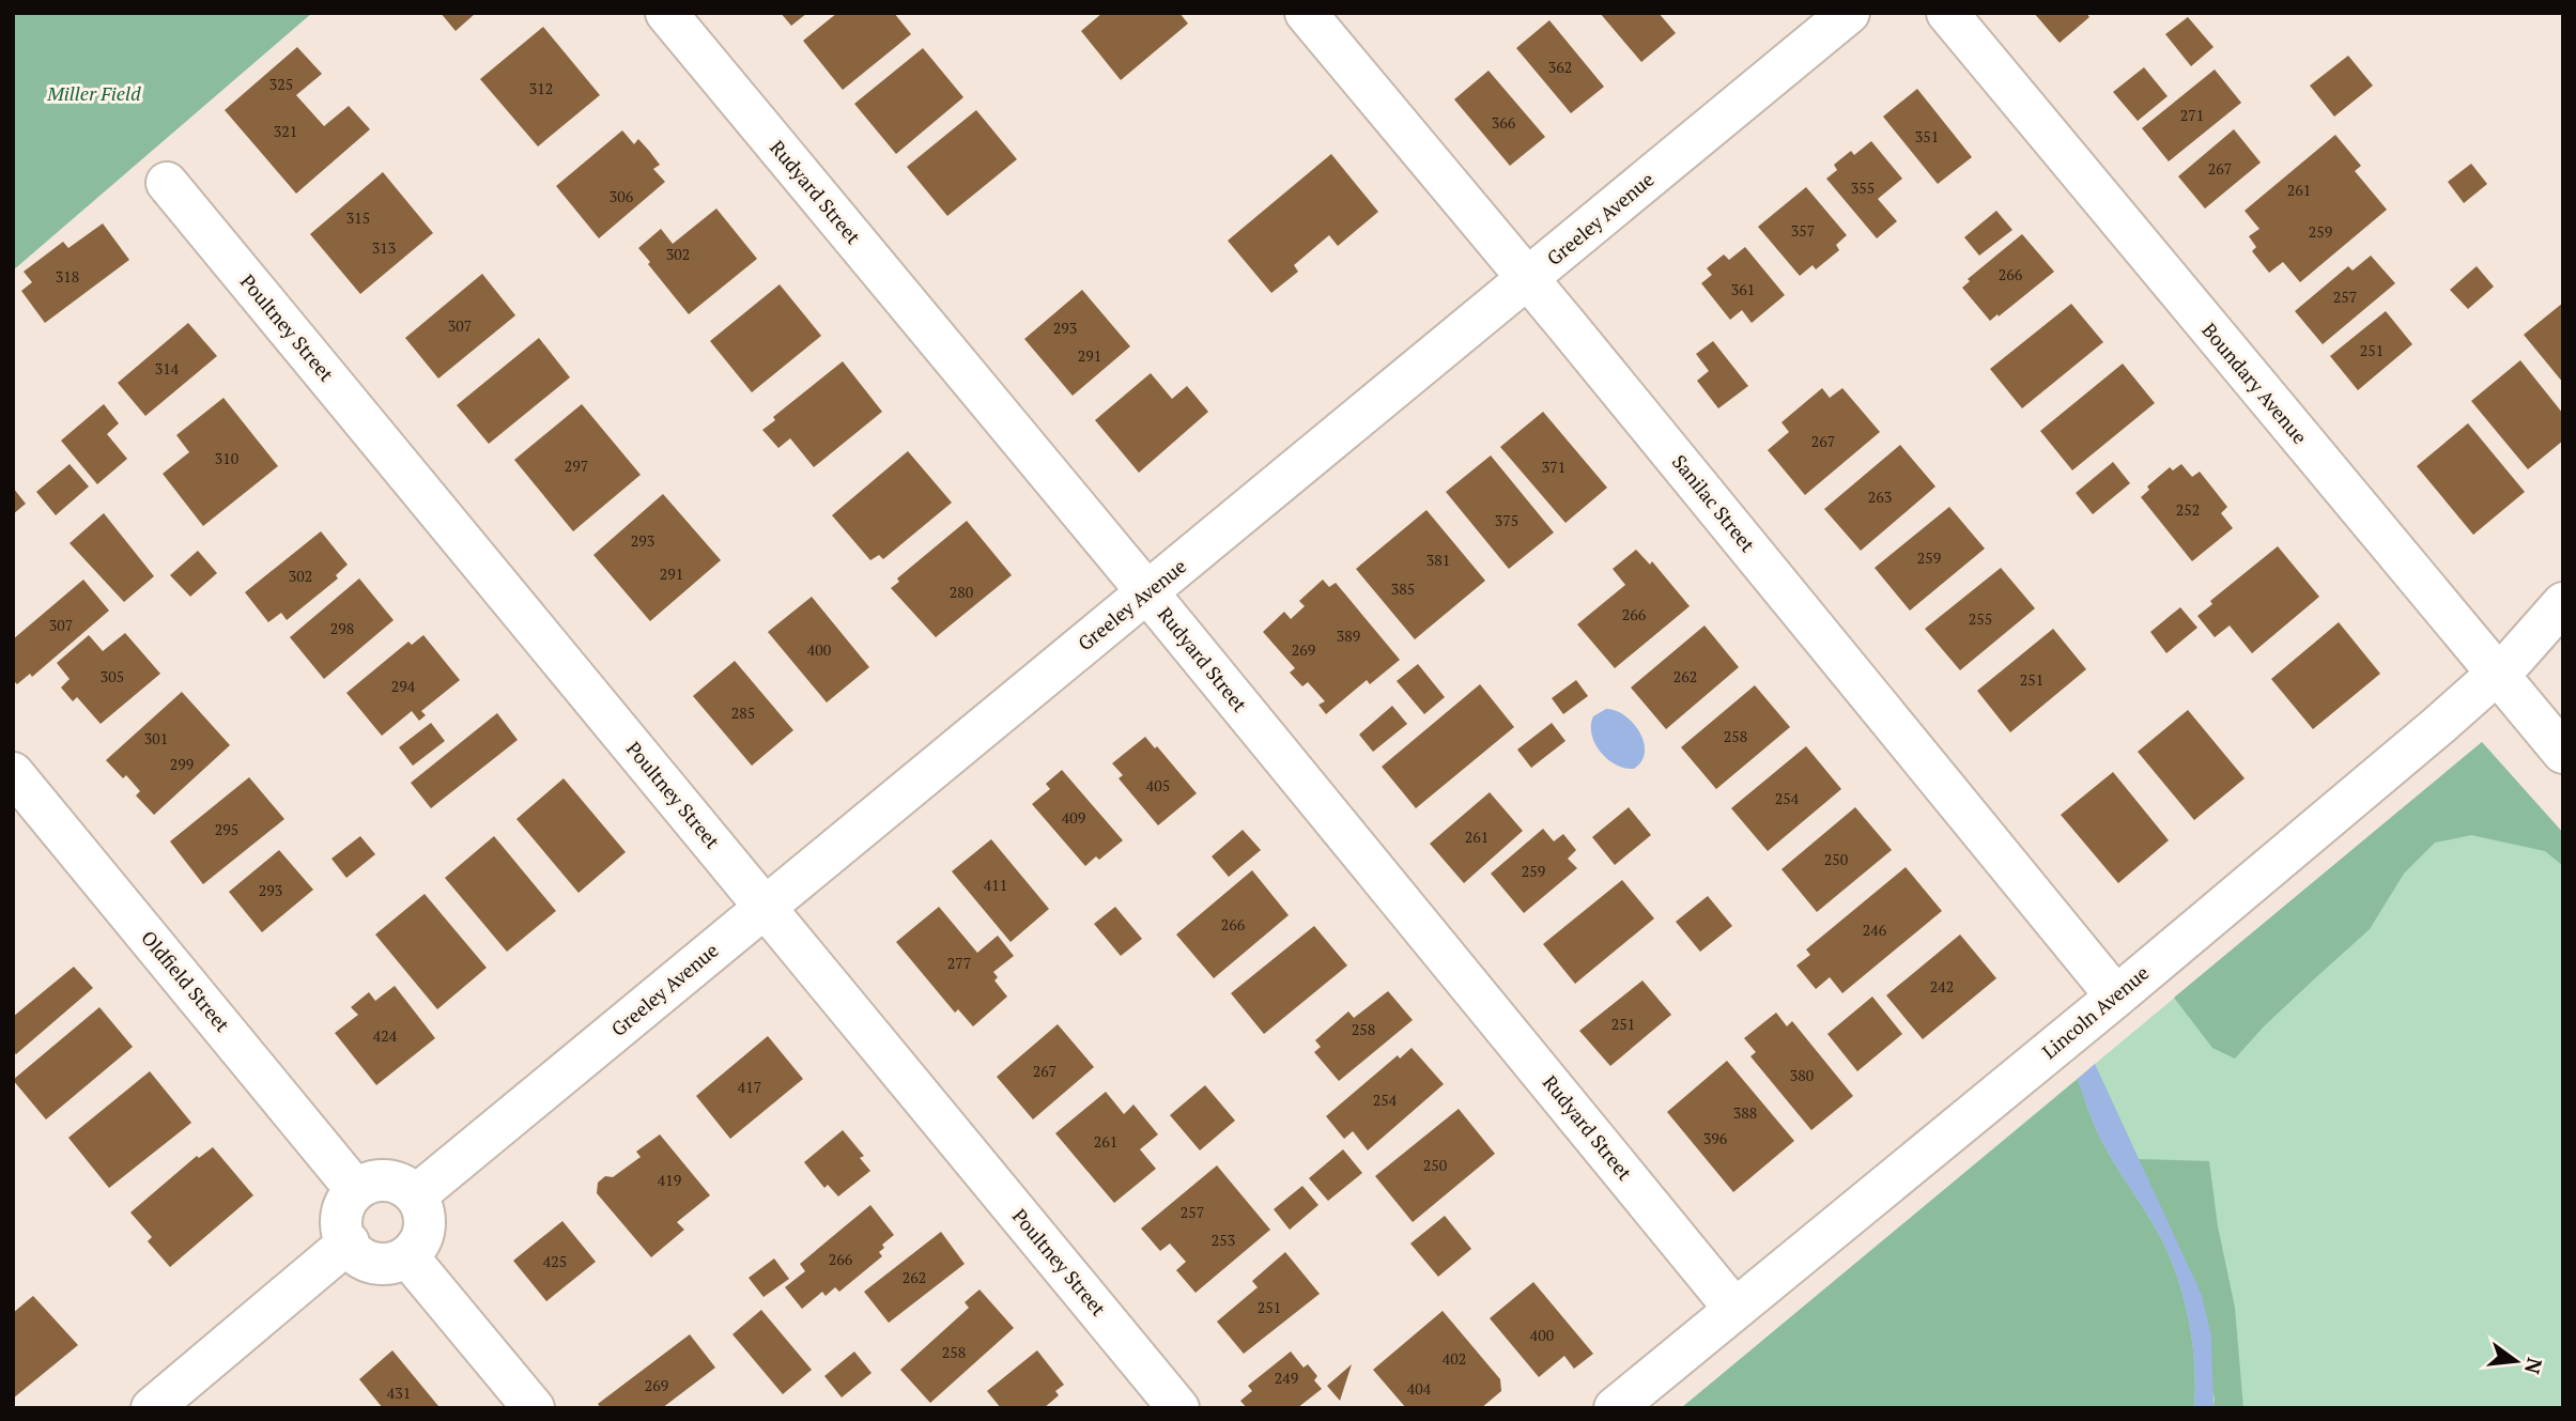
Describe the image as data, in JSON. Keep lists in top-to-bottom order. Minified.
{"streets":{"street":["Rudyard Street","Greeley Avenue","Poultney Street","Boundary Avenue","Sanilac Street","Oldfield Street","Lincoln Avenue"]},"crossings":[["Rudyard Street","Greeley Avenue"],["Rudyard Street","Lincoln Avenue"],["Greeley Avenue","Poultney Street"],["Greeley Avenue","Sanilac Street"],["Greeley Avenue","Oldfield Street"],["Boundary Avenue","Lincoln Avenue"],["Sanilac Street","Lincoln Avenue"]],"parks":["Miller Field"],"house_numbers":["362","325","312","271","366","321","351","267","355","261","306","315","357","259","313","302","266","318","361","257","307","293","251","291","314","267","310","297","371","263","252","375","293","259","381","291","302","385","280","266","255","307","298","389","400","269","305","262","251","294","285","258","301","299","405","254","409","295","261","250","259","411","293","266","246","277","242","251","258","424","267","380","417","254","388","396","261","250","419","257","253","266","425","262","251","400","258","402","249","269","404","431"],"north":"right"}
